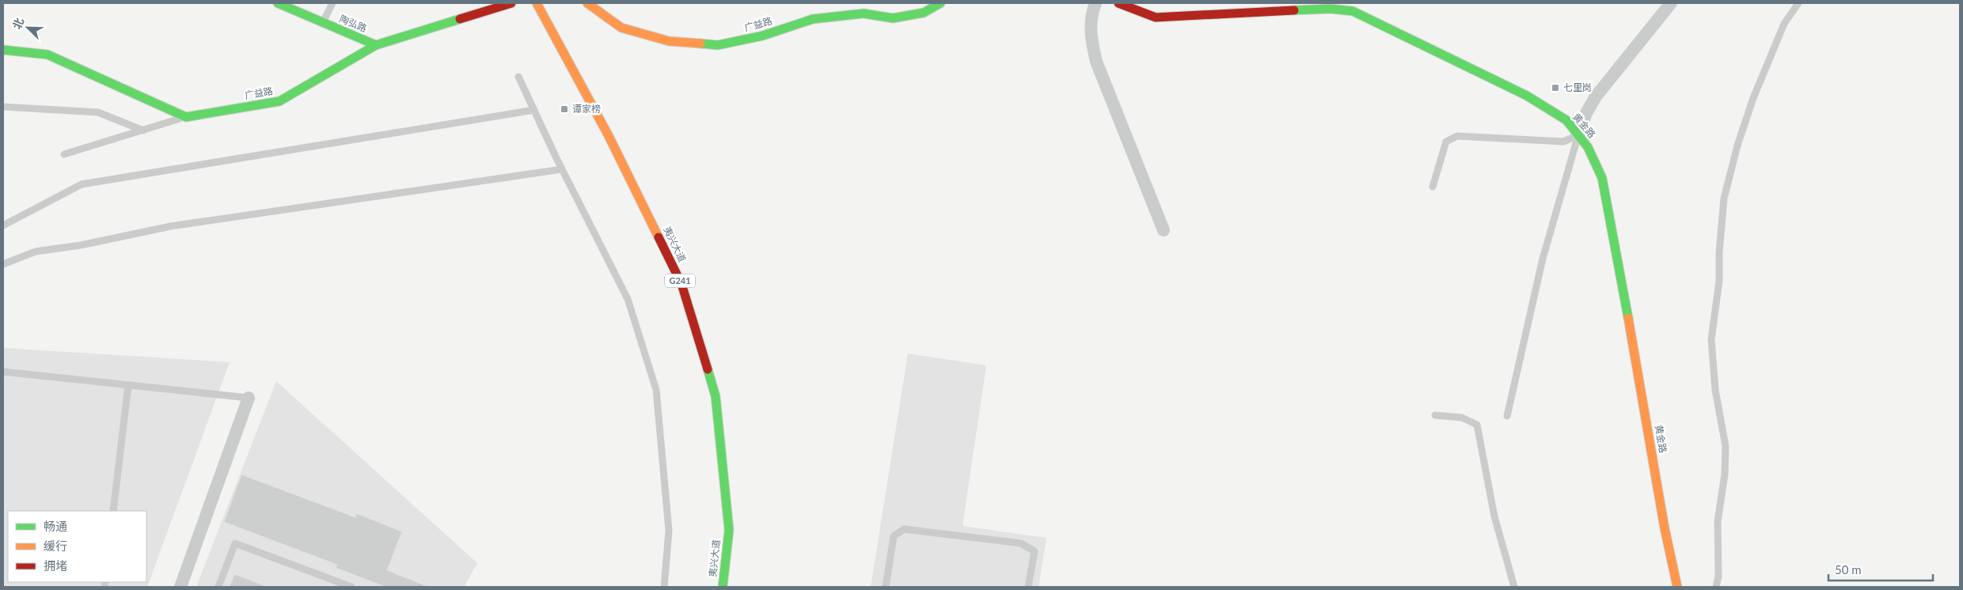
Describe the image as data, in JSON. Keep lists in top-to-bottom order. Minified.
{"streets":{"main road":["陶弘路","广益路","黄金路","夷兴大道","G241"]},"crossings":[["陶弘路","广益路"]],"places":{"transit":["七里岗","谭家榜"]},"legend":["畅通","缓行","拥堵"],"scale_bar":"50 m","north":"top left"}
